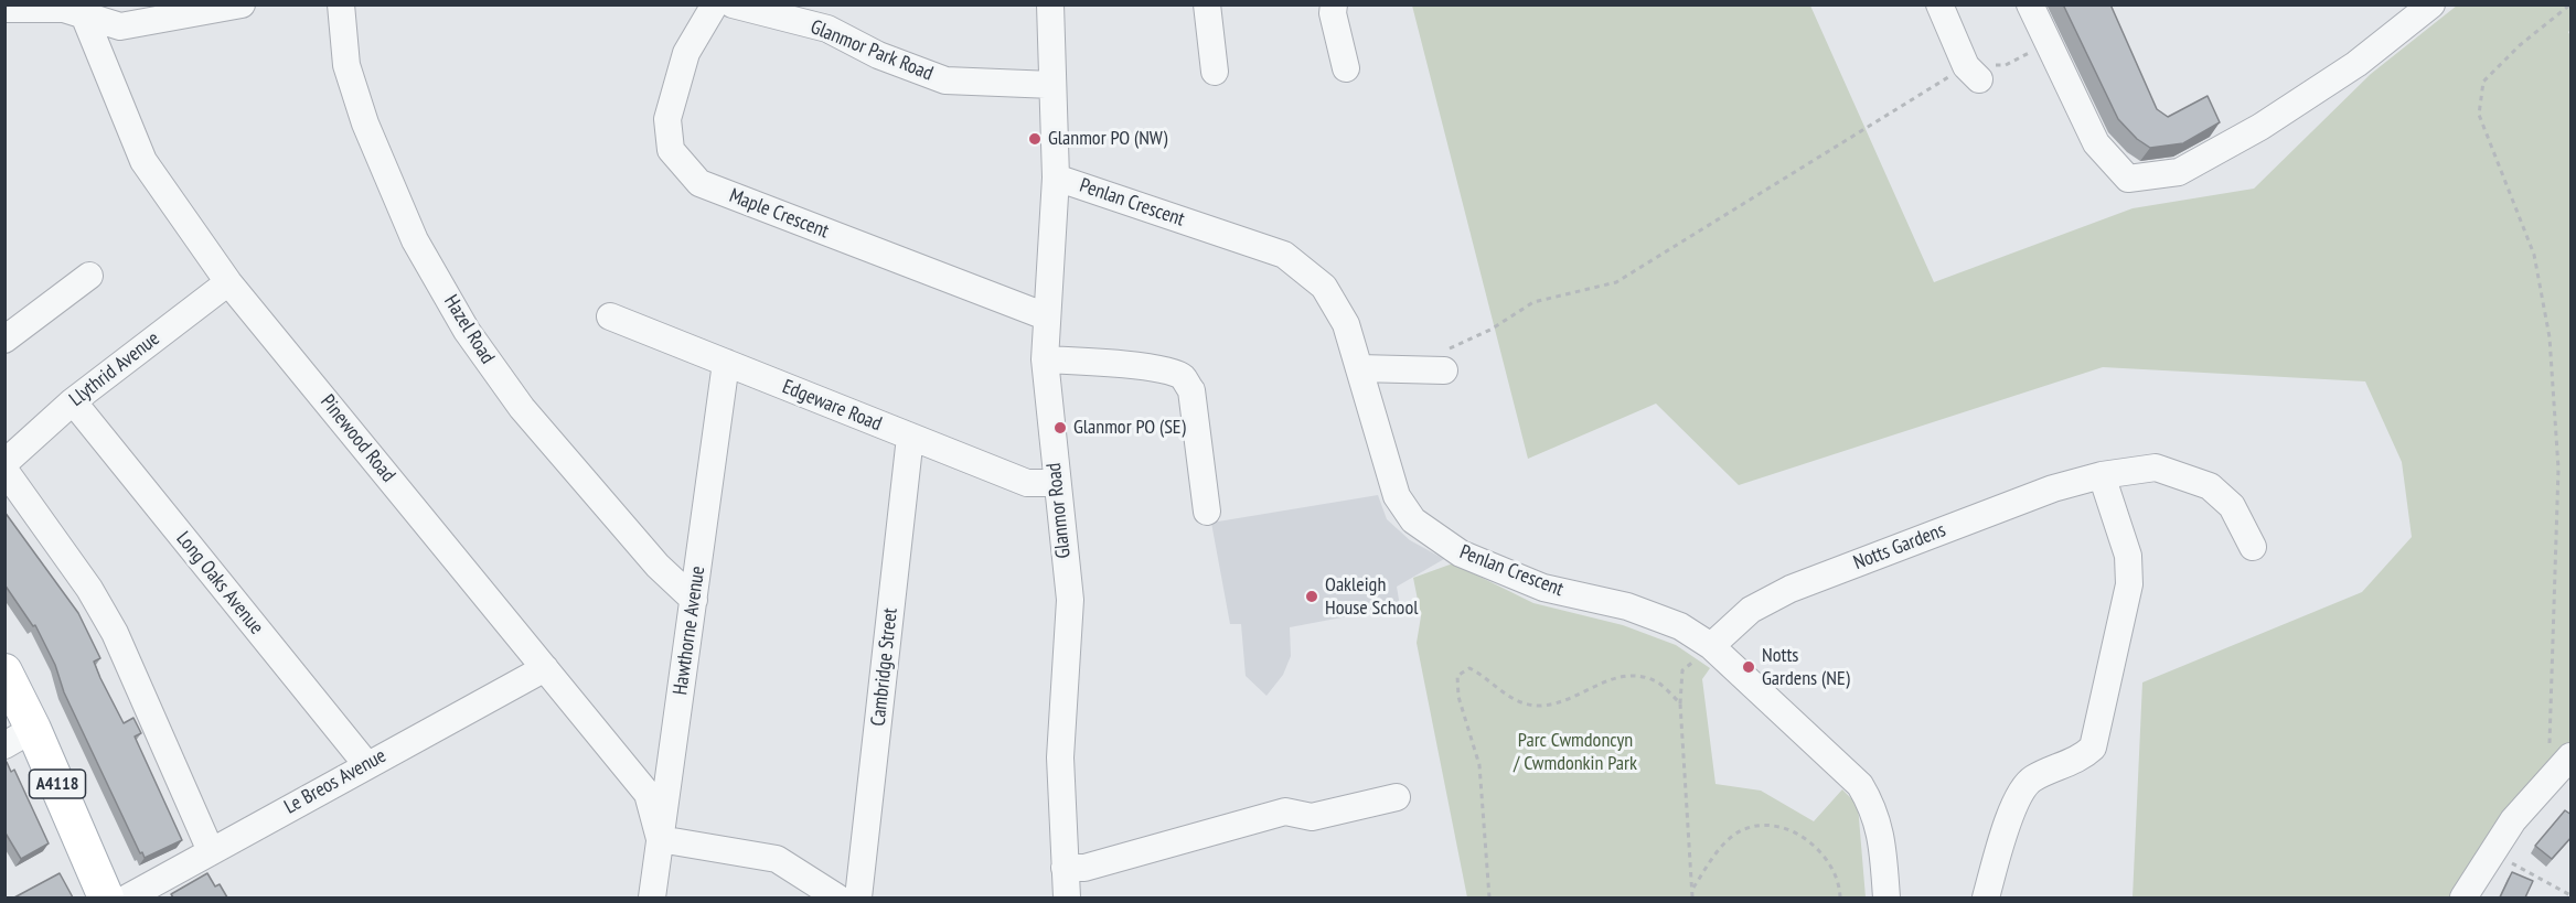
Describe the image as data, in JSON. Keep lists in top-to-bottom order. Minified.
{"streets":{"main road":["A4118"],"street":["Glanmor Park Road","Penlan Crescent","Maple Crescent","Hazel Road","Llythrid Avenue","Edgeware Road","Pinewood Road","Glanmor Road","Notts Gardens","Long Oaks Avenue","Hawthorne Avenue","Cambridge Street","Le Breos Avenue"]},"crossings":[["Glanmor Park Road","Glanmor Road"],["Penlan Crescent","Glanmor Road"],["Penlan Crescent","Notts Gardens"],["Maple Crescent","Glanmor Road"],["Hazel Road","Hawthorne Avenue"],["Llythrid Avenue","Pinewood Road"],["Llythrid Avenue","Long Oaks Avenue"],["Edgeware Road","Glanmor Road"],["Edgeware Road","Hawthorne Avenue"],["Edgeware Road","Cambridge Street"],["Pinewood Road","Hawthorne Avenue"],["Pinewood Road","Le Breos Avenue"],["Long Oaks Avenue","Le Breos Avenue"]],"parks":["Parc Cwmdoncyn / Cwmdonkin Park"],"places":["Glanmor PO (NW)","Glanmor PO (SE)","Oakleigh House School","Notts Gardens (NE)"]}
